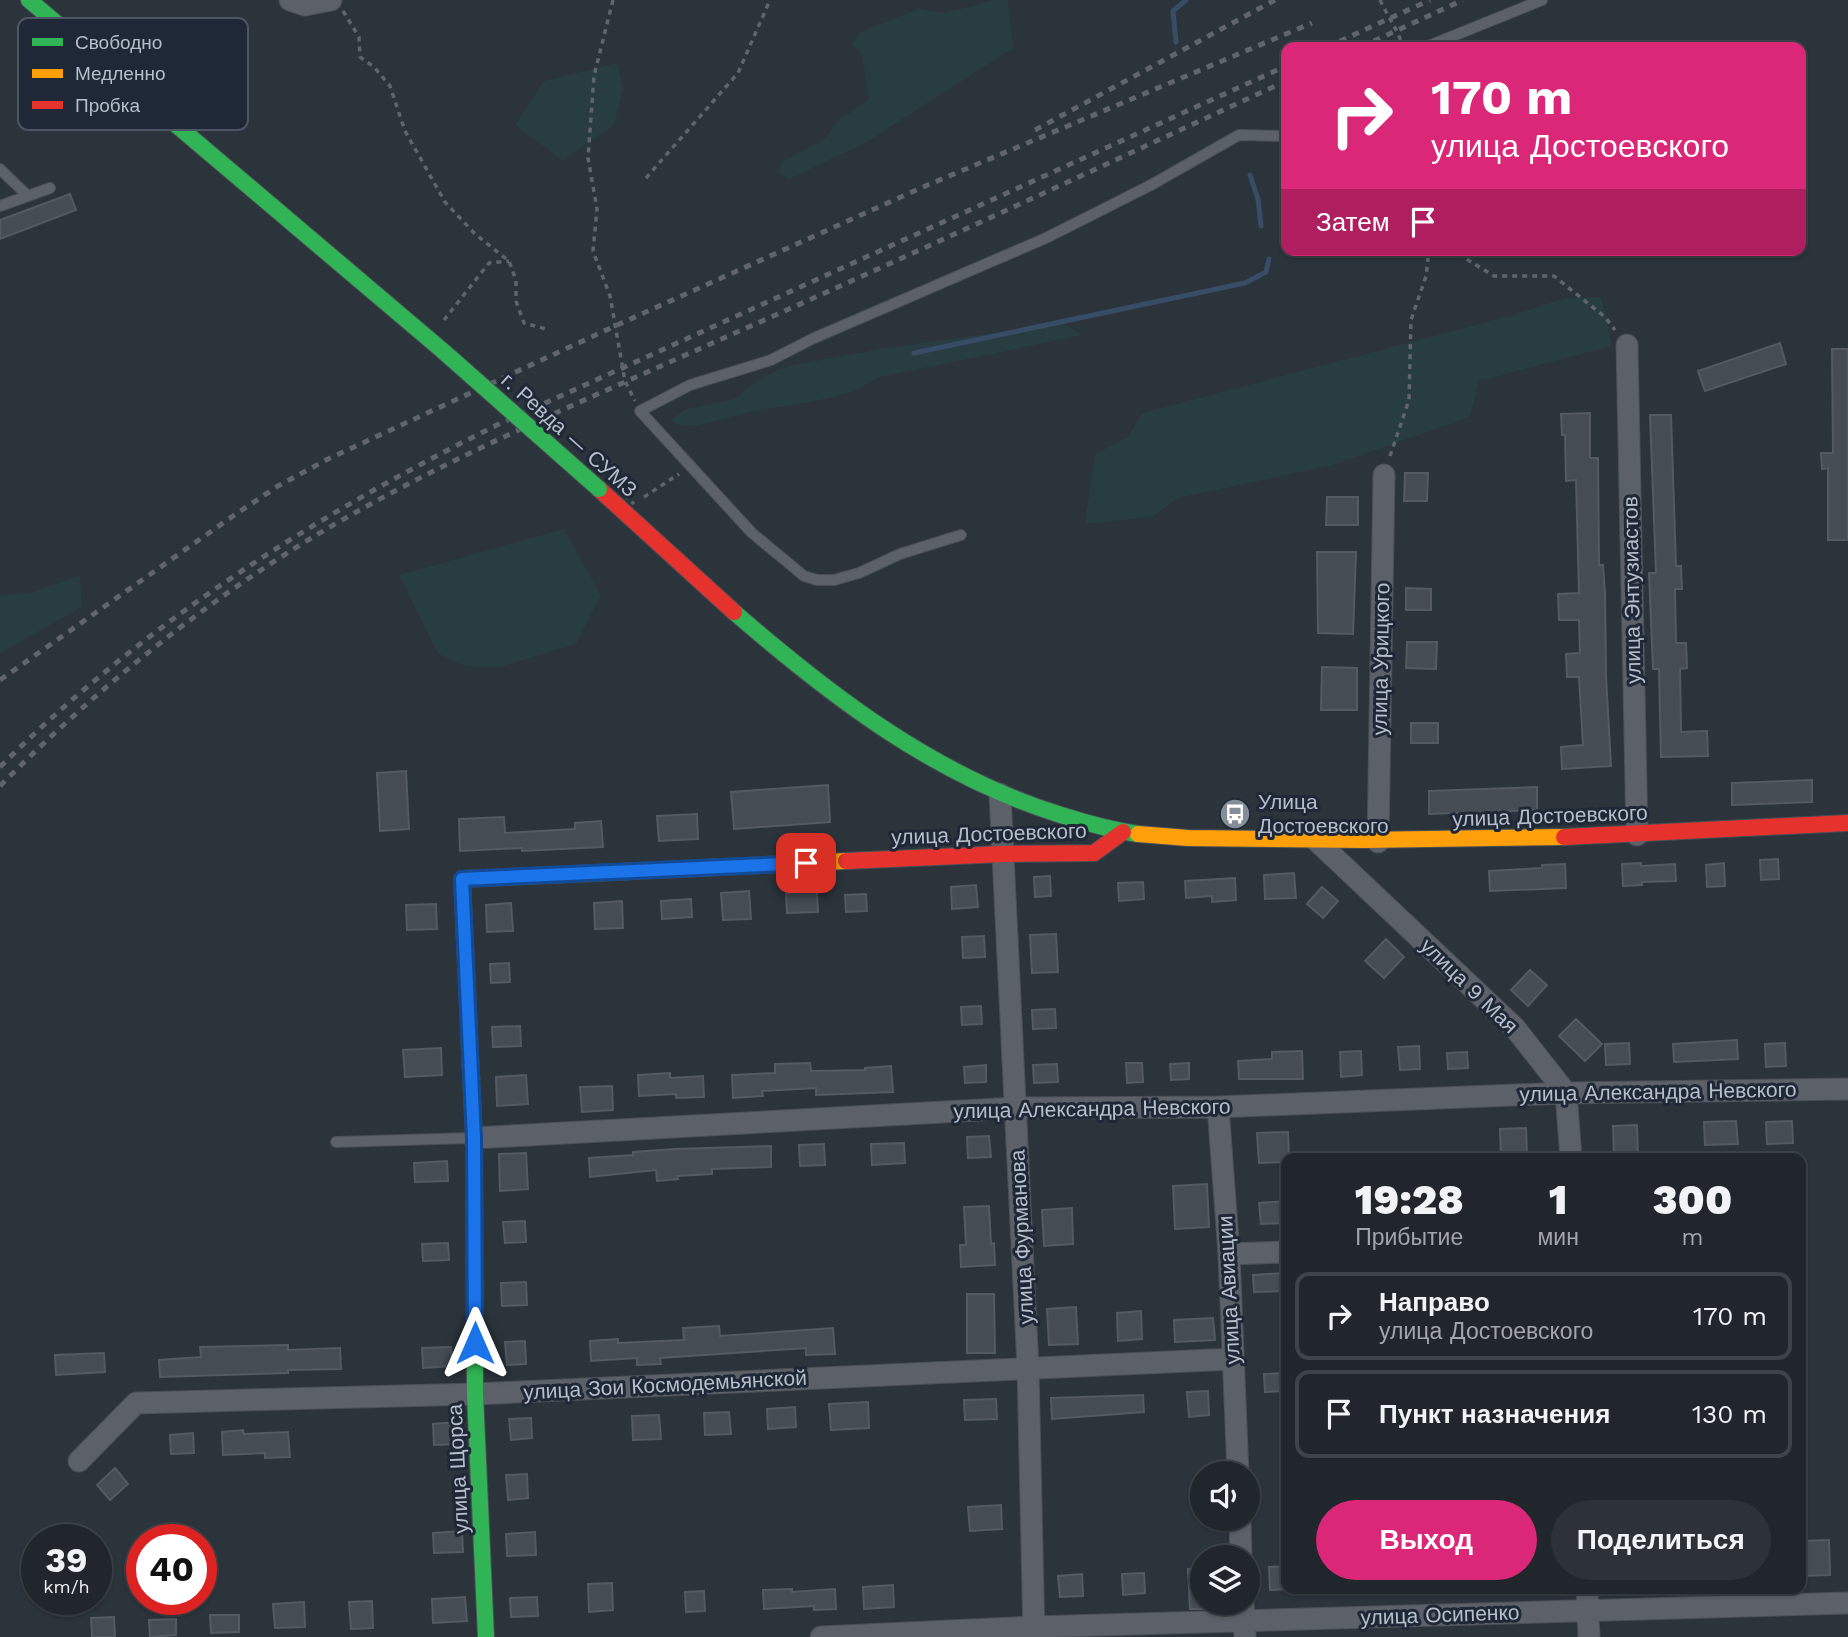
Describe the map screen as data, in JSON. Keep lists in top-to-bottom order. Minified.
{"streets":{"main road":["г. Ревда — СУМЗ","улица Достоевского","улица Щорса"],"street":["улица Энтузиастов","улица Урицкого","улица 9 Мая","улица Александра Невского","улица Фурманова","улица Авиации","улица Зои Космодемьянской","улица Осипенко"]},"crossings":[["г. Ревда — СУМЗ","улица Достоевского"],["г. Ревда — СУМЗ","улица Фурманова"],["улица Энтузиастов","улица Достоевского"],["улица Урицкого","улица Достоевского"],["улица Достоевского","улица 9 Мая"],["улица Достоевского","улица Фурманова"],["улица Достоевского","улица Щорса"],["улица 9 Мая","улица Александра Невского"],["улица Александра Невского","улица Фурманова"],["улица Александра Невского","улица Авиации"],["улица Александра Невского","улица Щорса"],["улица Фурманова","улица Зои Космодемьянской"],["улица Фурманова","улица Осипенко"],["улица Авиации","улица Зои Космодемьянской"],["улица Зои Космодемьянской","улица Щорса"]],"places":{"bus stop":["Улица Достоевского"]},"legend":["Свободно","Медленно","Пробка"],"page":{"turn":["170 m","улица Достоевского"],"then":"Затем","eta":["19:28","Прибытие","1","мин","300","m"],"list":[{"name":"Направо","note":"улица Достоевского","value":"170 m"},{"name":"Пункт назначения","value":"130 m"}],"buttons":["Выход","Поделиться"],"speed":"39 km/h","limit":"40"}}
